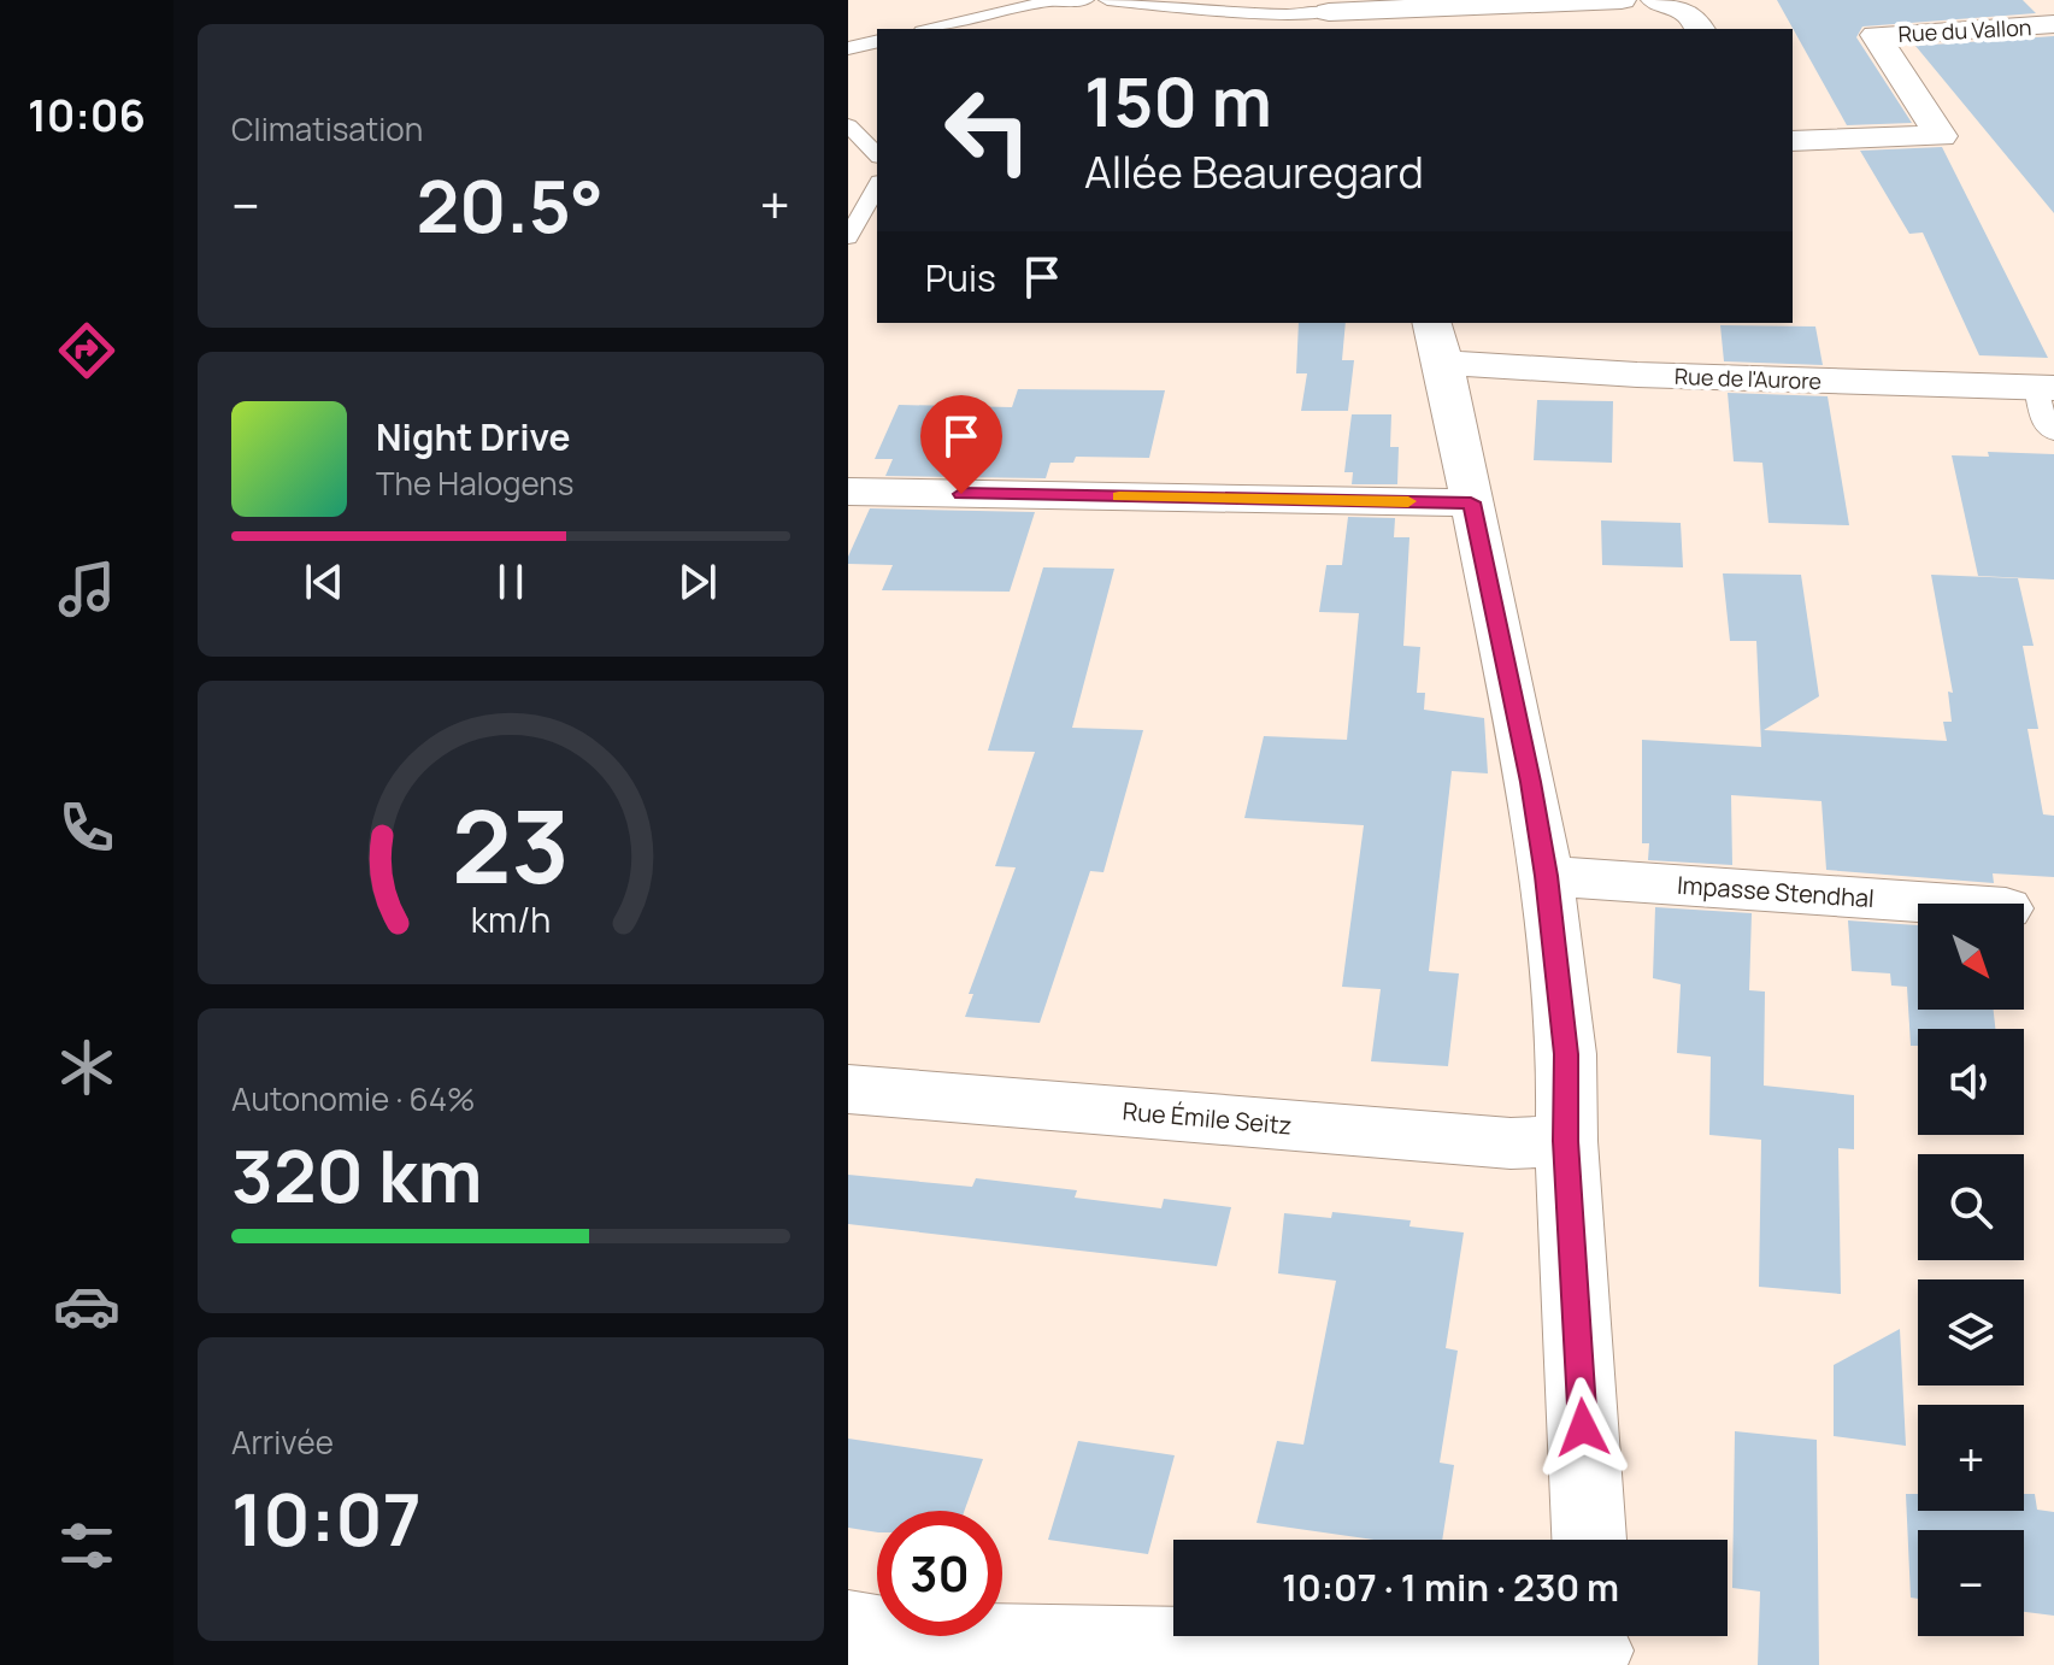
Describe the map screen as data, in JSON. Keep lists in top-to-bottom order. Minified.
{"streets":{"street":["Rue du Vallon","Rue de l'Aurore","Impasse Stendhal","Rue Émile Seitz"]},"north":"bottom right","page":{"tabs":"10:06","tile":["Climatisation",["Autonomie · 64%","320 km"],["Arrivée","10:07"]],"turn":["150 m","Allée Beauregard"],"heat":["−","20.5°","+"],"then":"Puis","song":["Night Drive","The Halogens"],"map_buttons":["+","−"],"limit":"30","trip":"10:07 · 1 min · 230 m","gauge":["23","km/h"]}}
